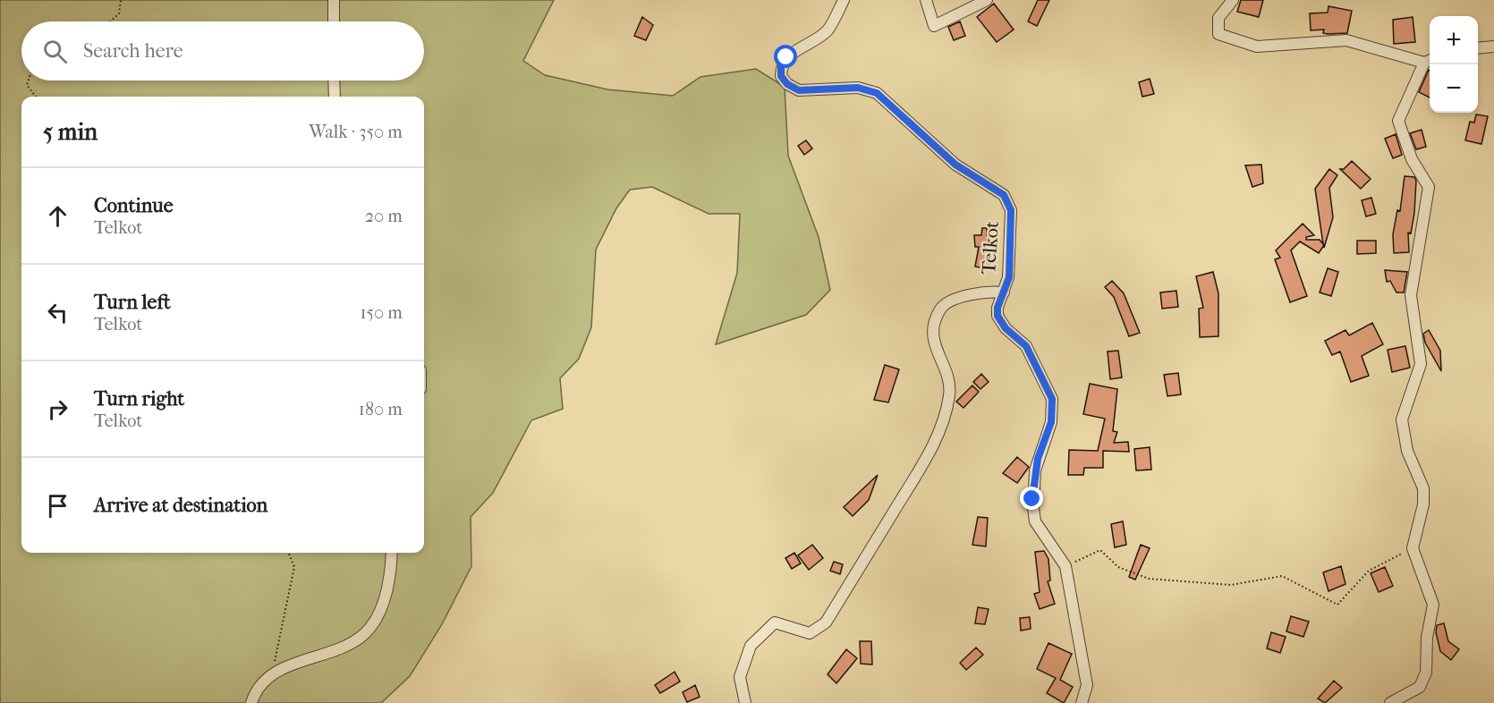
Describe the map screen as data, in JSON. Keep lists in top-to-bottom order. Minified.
{"streets":{"street":["Telkot"]},"page":{"map_buttons":["+","−"],"search":"Search here","heading":["5 min","Walk · 350 m"],"list":[["Continue","Telkot","20 m"],["Turn left","Telkot","150 m"],["Turn right","Telkot","180 m"],"Arrive at destination"]}}
